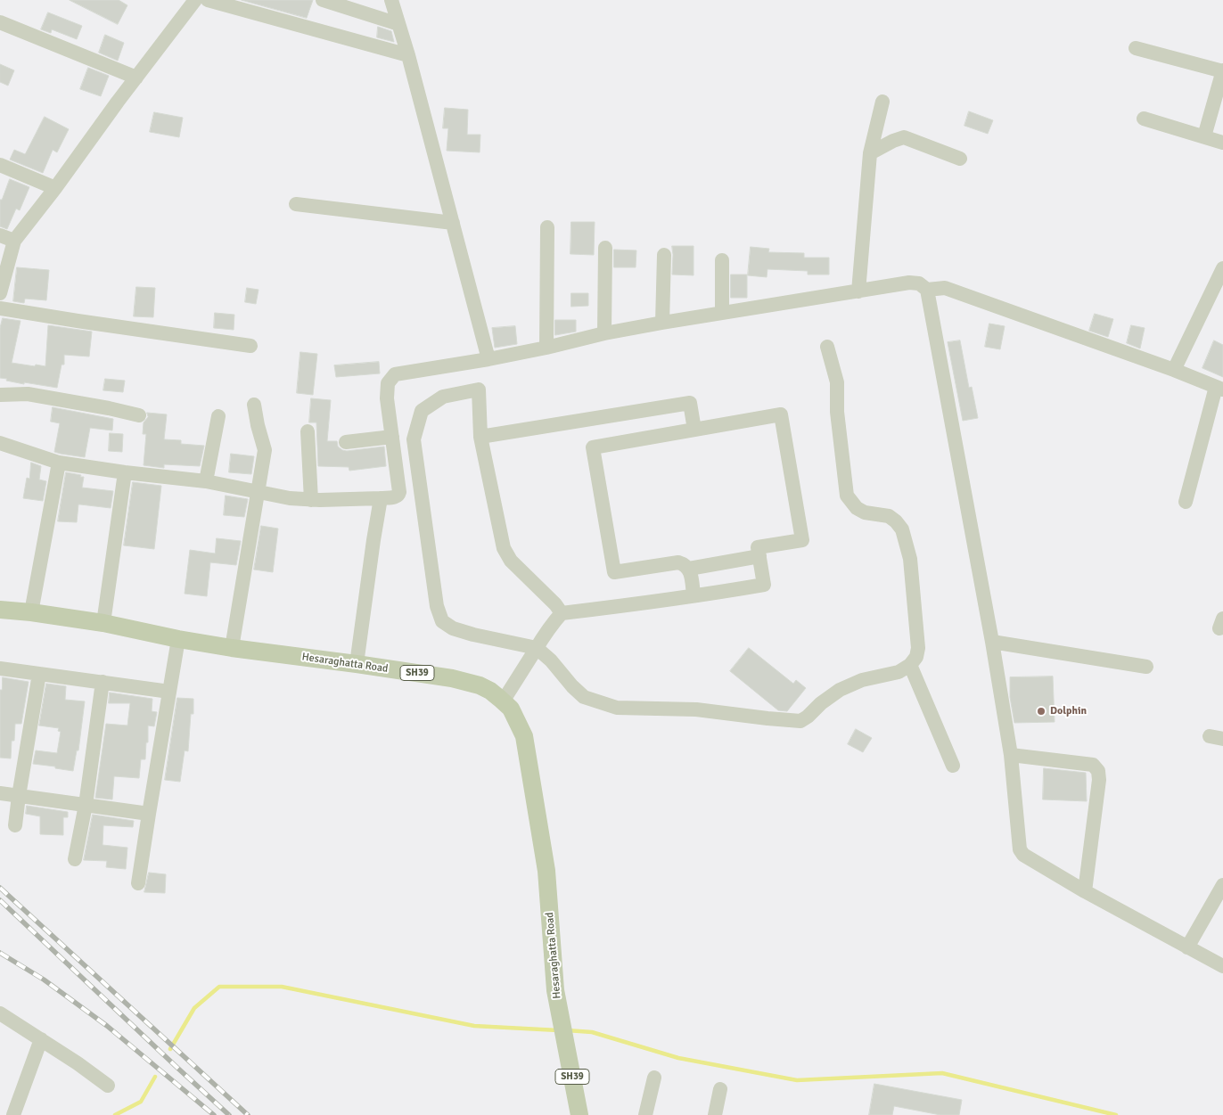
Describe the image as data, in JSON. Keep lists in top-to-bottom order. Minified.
{"streets":{"main road":["Hesaraghatta Road","SH39"]},"places":["Dolphin"]}
